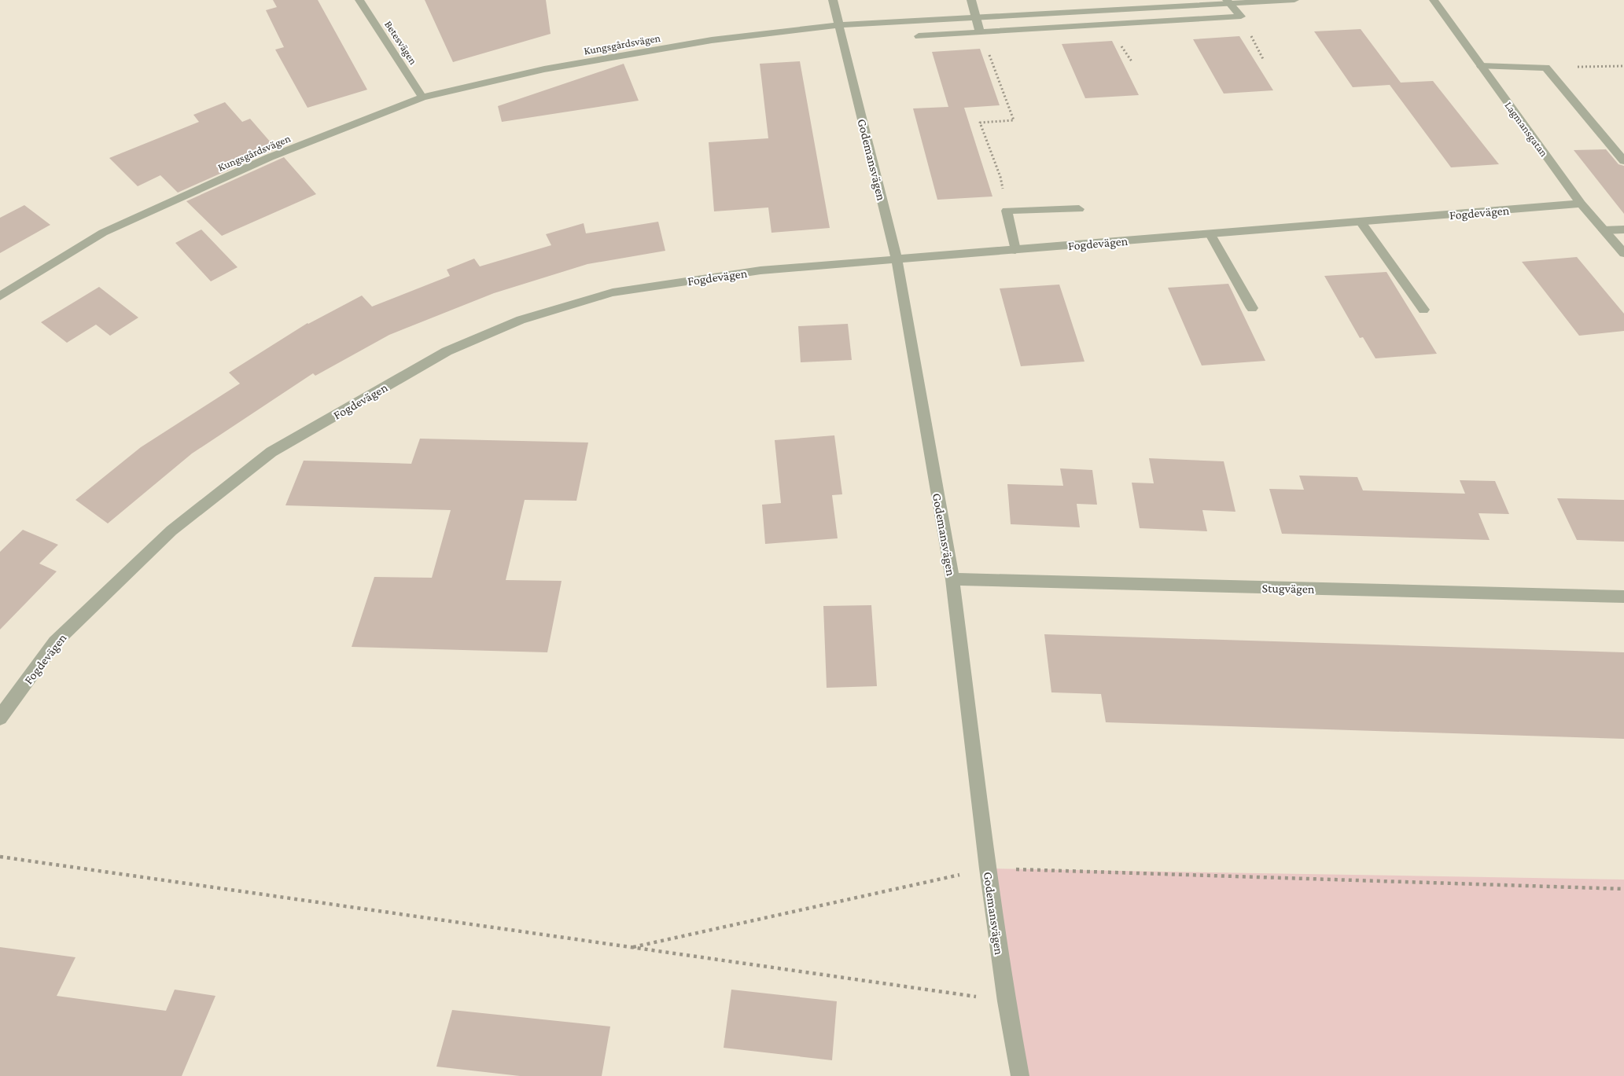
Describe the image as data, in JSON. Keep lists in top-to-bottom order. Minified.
{"streets":{"street":["Betesvägen","Kungsgårdsvägen","Lagmansgatan","Godemansvägen","Fogdevägen","Stugvägen"]},"crossings":[["Betesvägen","Kungsgårdsvägen"],["Kungsgårdsvägen","Godemansvägen"],["Lagmansgatan","Fogdevägen"],["Godemansvägen","Fogdevägen"],["Godemansvägen","Stugvägen"]]}
